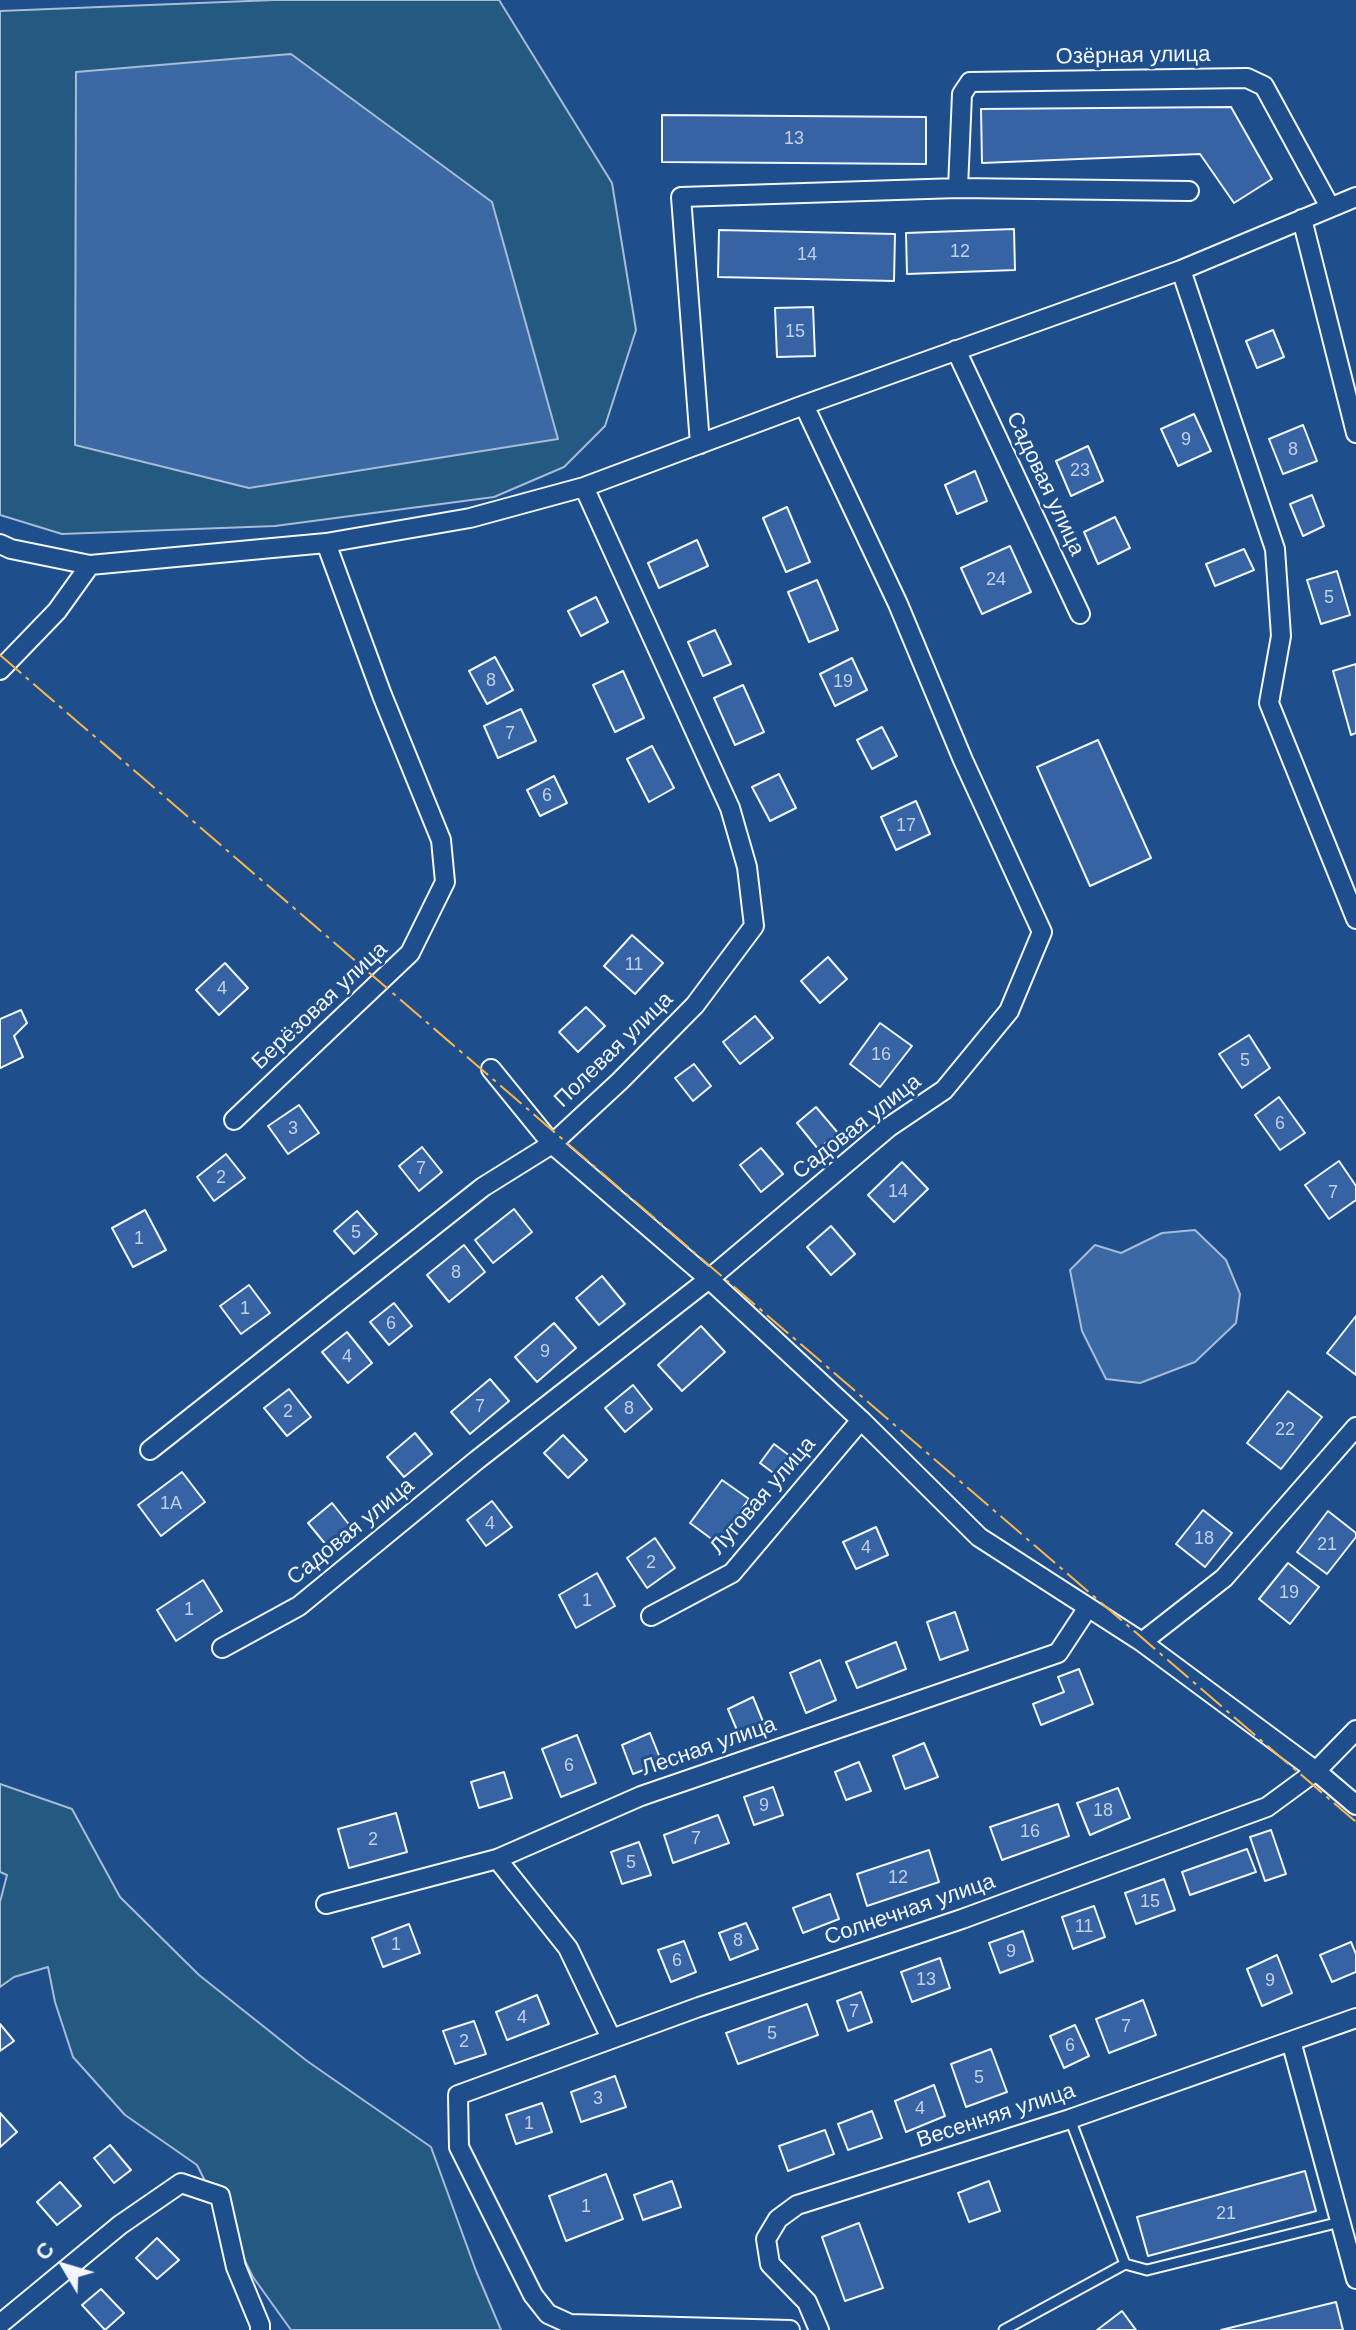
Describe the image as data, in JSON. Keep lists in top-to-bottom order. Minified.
{"streets":{"street":["Озёрная улица","Садовая улица","Берёзовая улица","Полевая улица","Луговая улица","Лесная улица","Солнечная улица","Весенняя улица"]},"house_numbers":["13","12","14","15","9","8","23","24","5","8","19","7","6","17","11","4","16","5","6","3","7","2","14","7","5","1","8","1","6","9","4","7","8","2","22","1А","4","18","21","4","2","19","1","1","6","9","18","16","7","2","5","12","15","11","8","1","9","6","13","9","7","4","7","5","2","6","5","3","4","1","1","21"],"north":"top left"}
